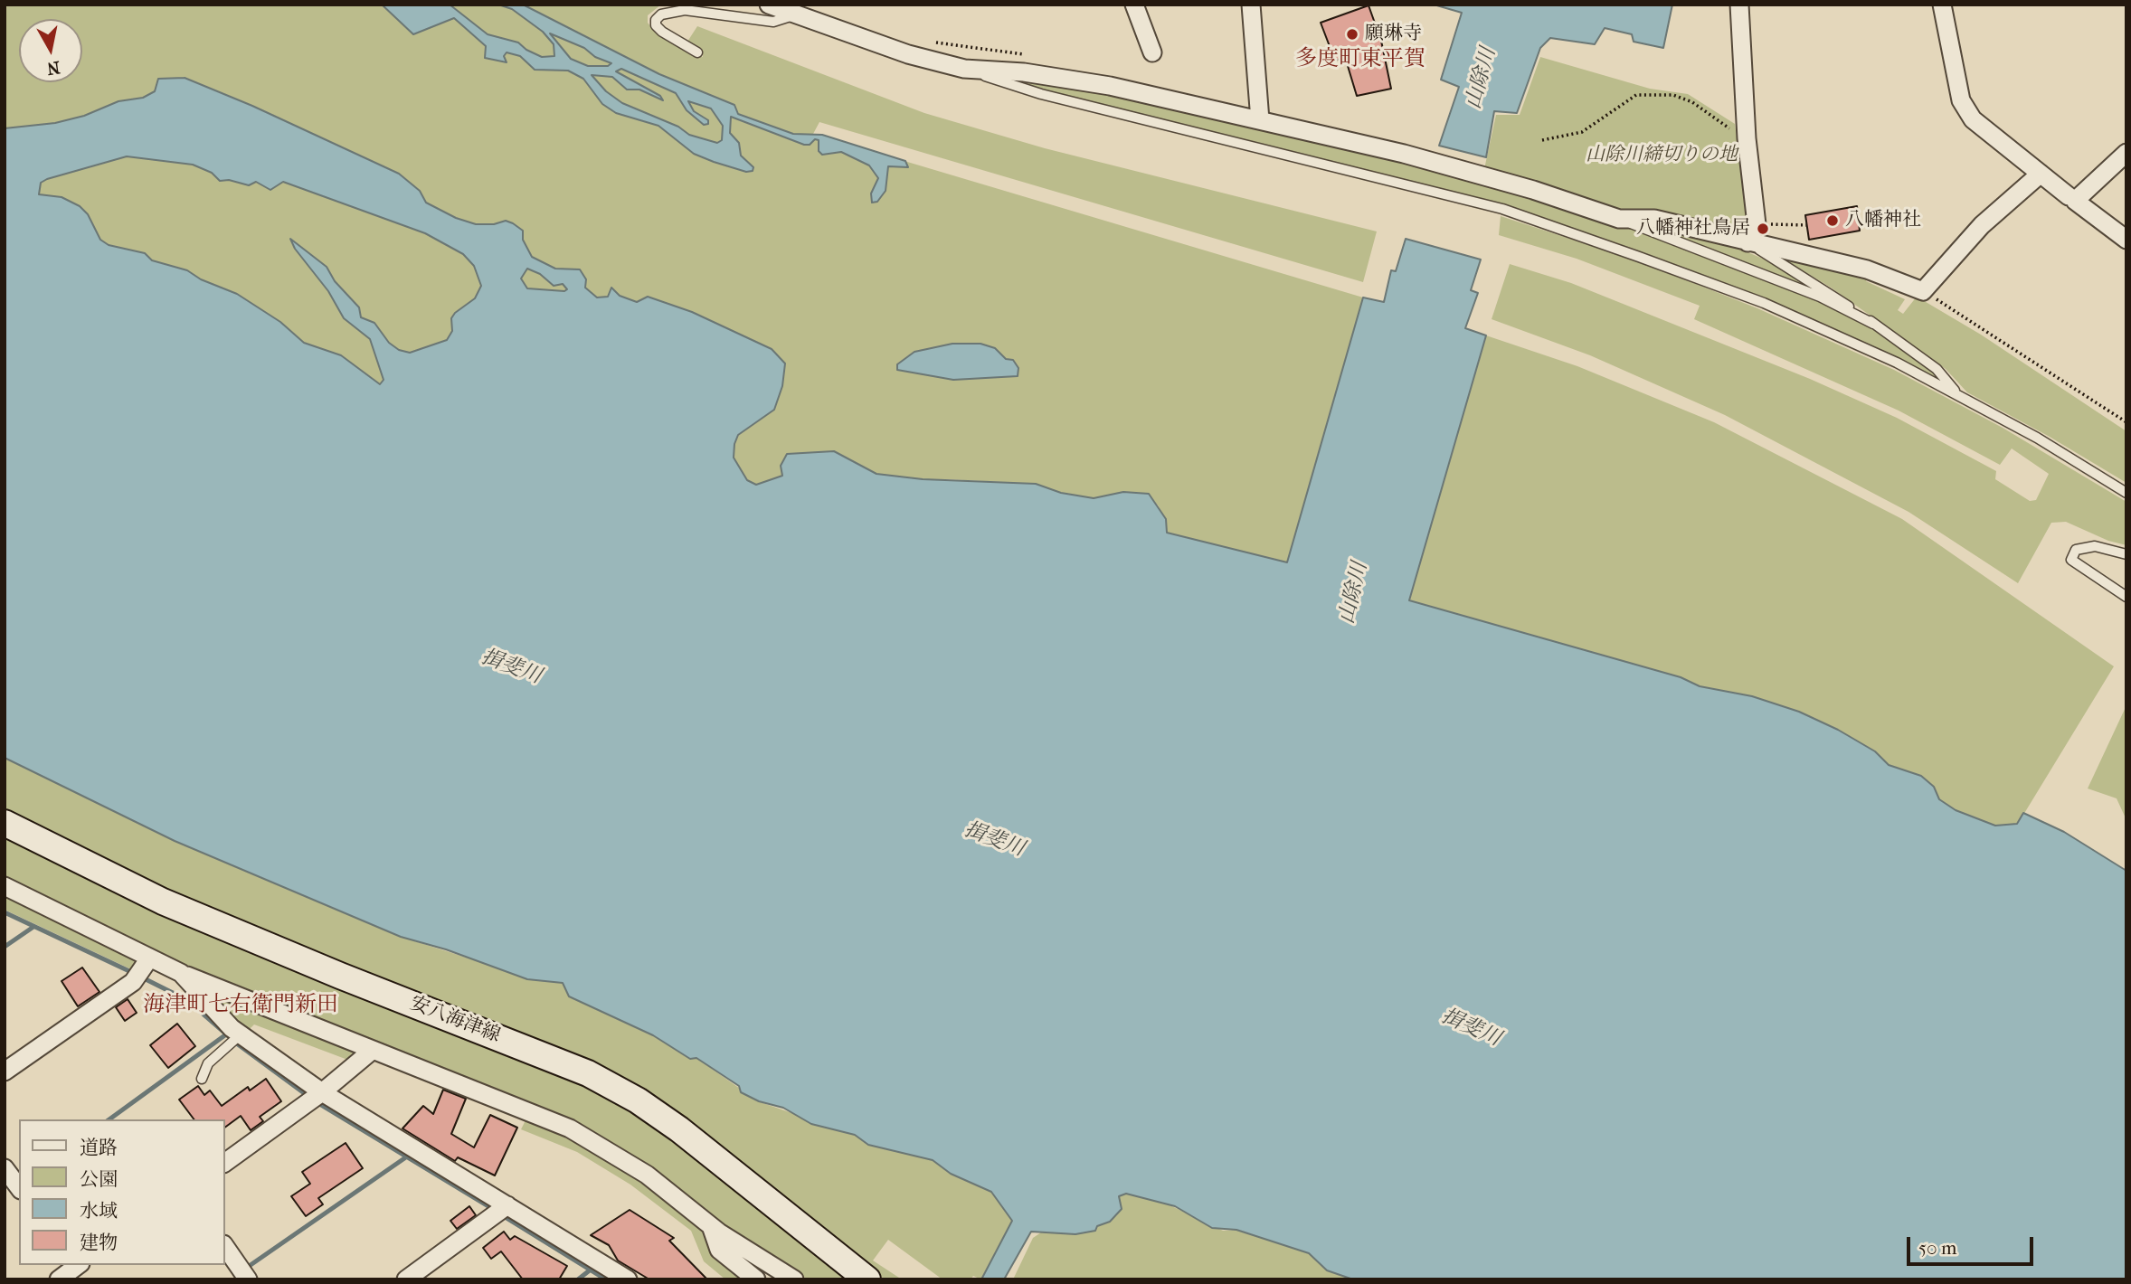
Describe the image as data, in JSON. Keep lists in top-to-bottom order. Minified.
{"streets":{"main road":["安八海津線"]},"districts":["多度町東平賀","海津町七右衛門新田"],"water":["山除川","揖斐川"],"parks":["山除川締切りの地"],"places":["願琳寺","八幡神社","八幡神社鳥居"],"legend":["道路","公園","水域","建物"],"scale_bar":"50 m","north":"bottom"}
